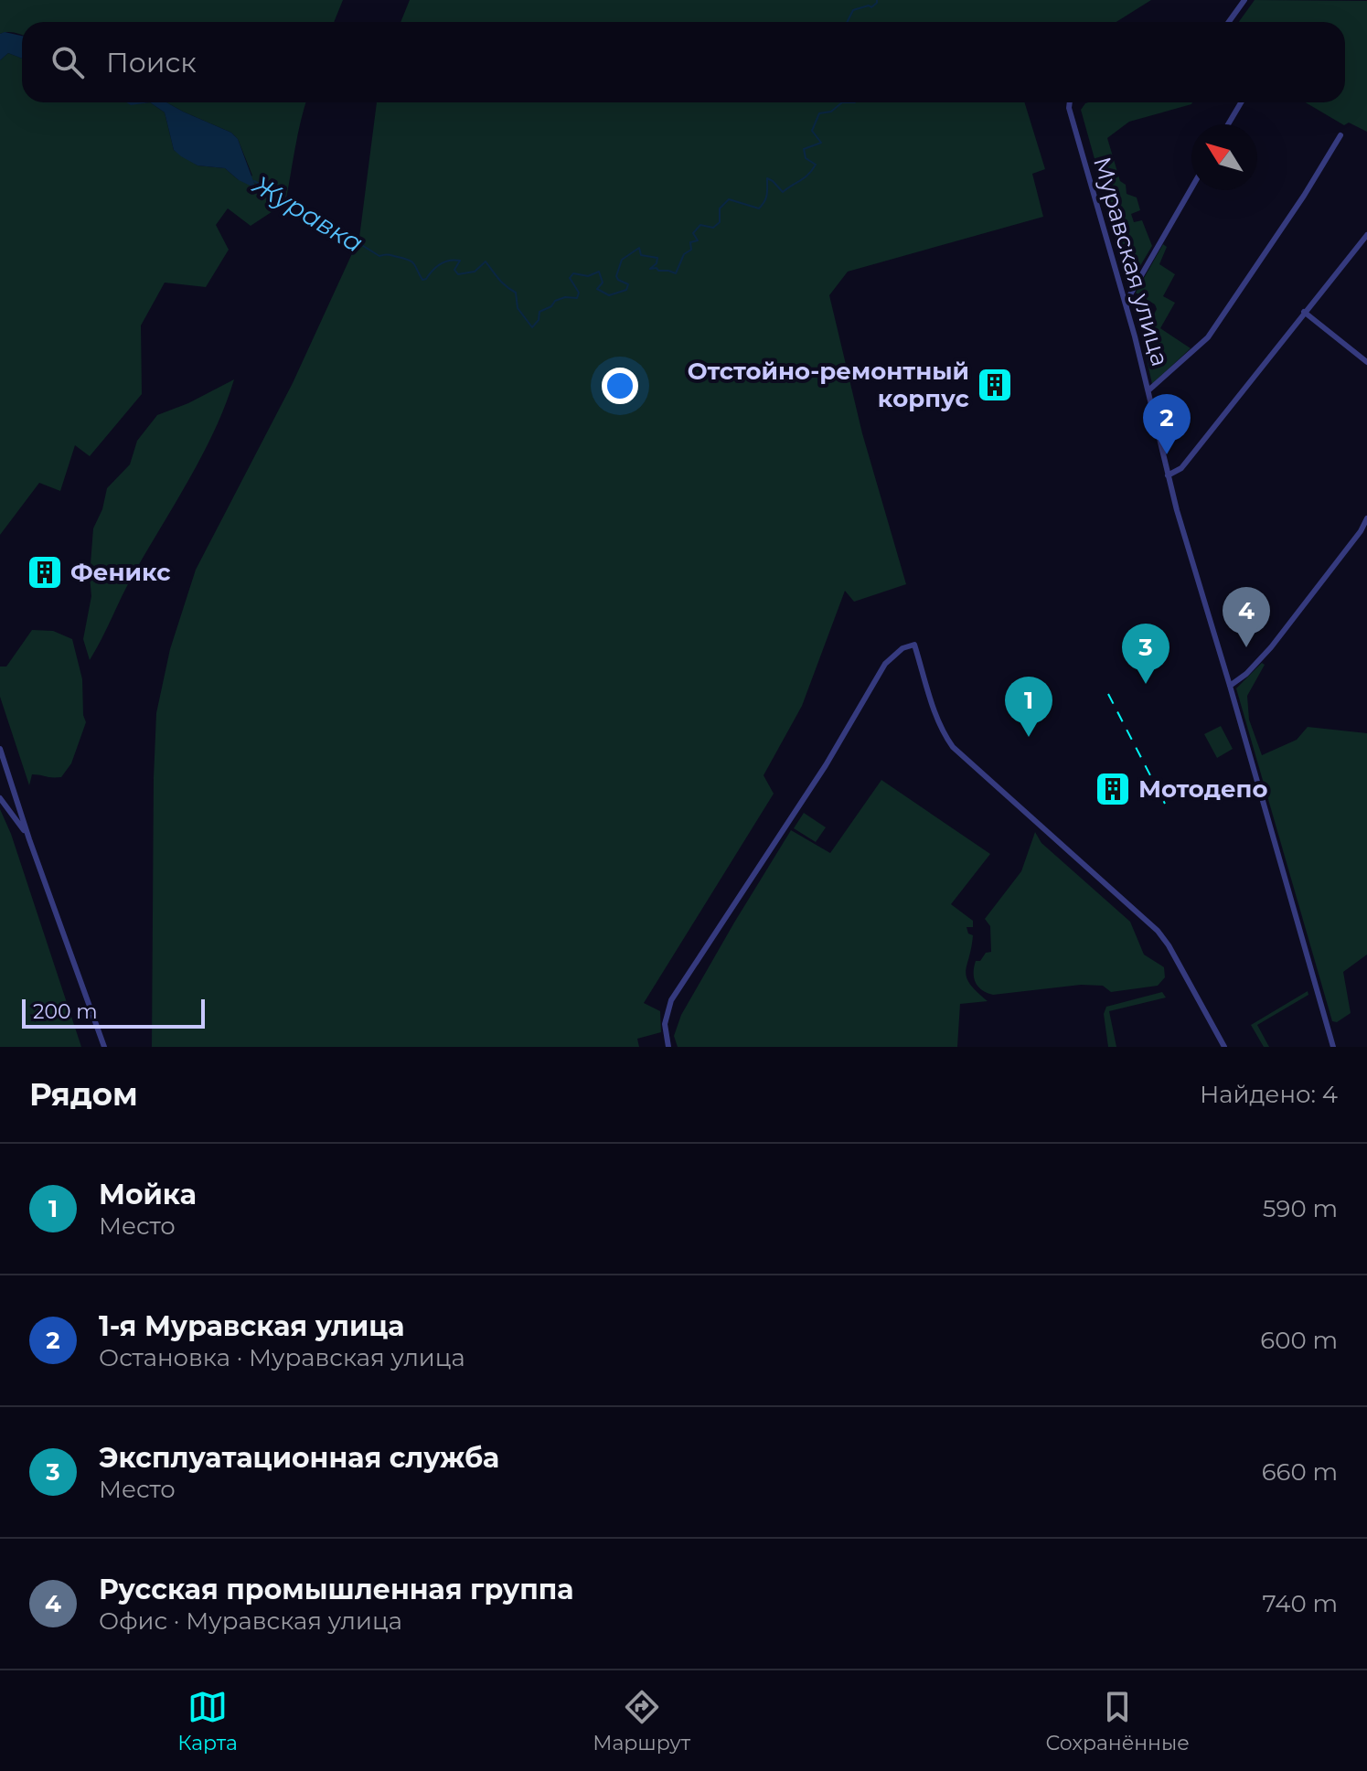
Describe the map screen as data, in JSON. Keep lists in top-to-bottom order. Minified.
{"streets":{"street":["Муравская улица"]},"water":["Журавка"],"places":{"building":["Отстойно-ремонтный корпус","Феникс","Мотодепо"]},"scale_bar":"200 m","north":"top left","page":{"search":"Поиск","pins":["2","4","3","1"],"scale":"200 m","heading":["Рядом","Найдено: 4"],"list":[{"mark":"1","name":"Мойка","note":"Место","value":"590 m"},{"mark":"2","name":"1-я Муравская улица","note":"Остановка · Муравская улица","value":"600 m"},{"mark":"3","name":"Эксплуатационная служба","note":"Место","value":"660 m"},{"mark":"4","name":"Русская промышленная группа","note":"Офис · Муравская улица","value":"740 m"}],"nav":["Карта","Маршрут","Сохранённые"]}}
